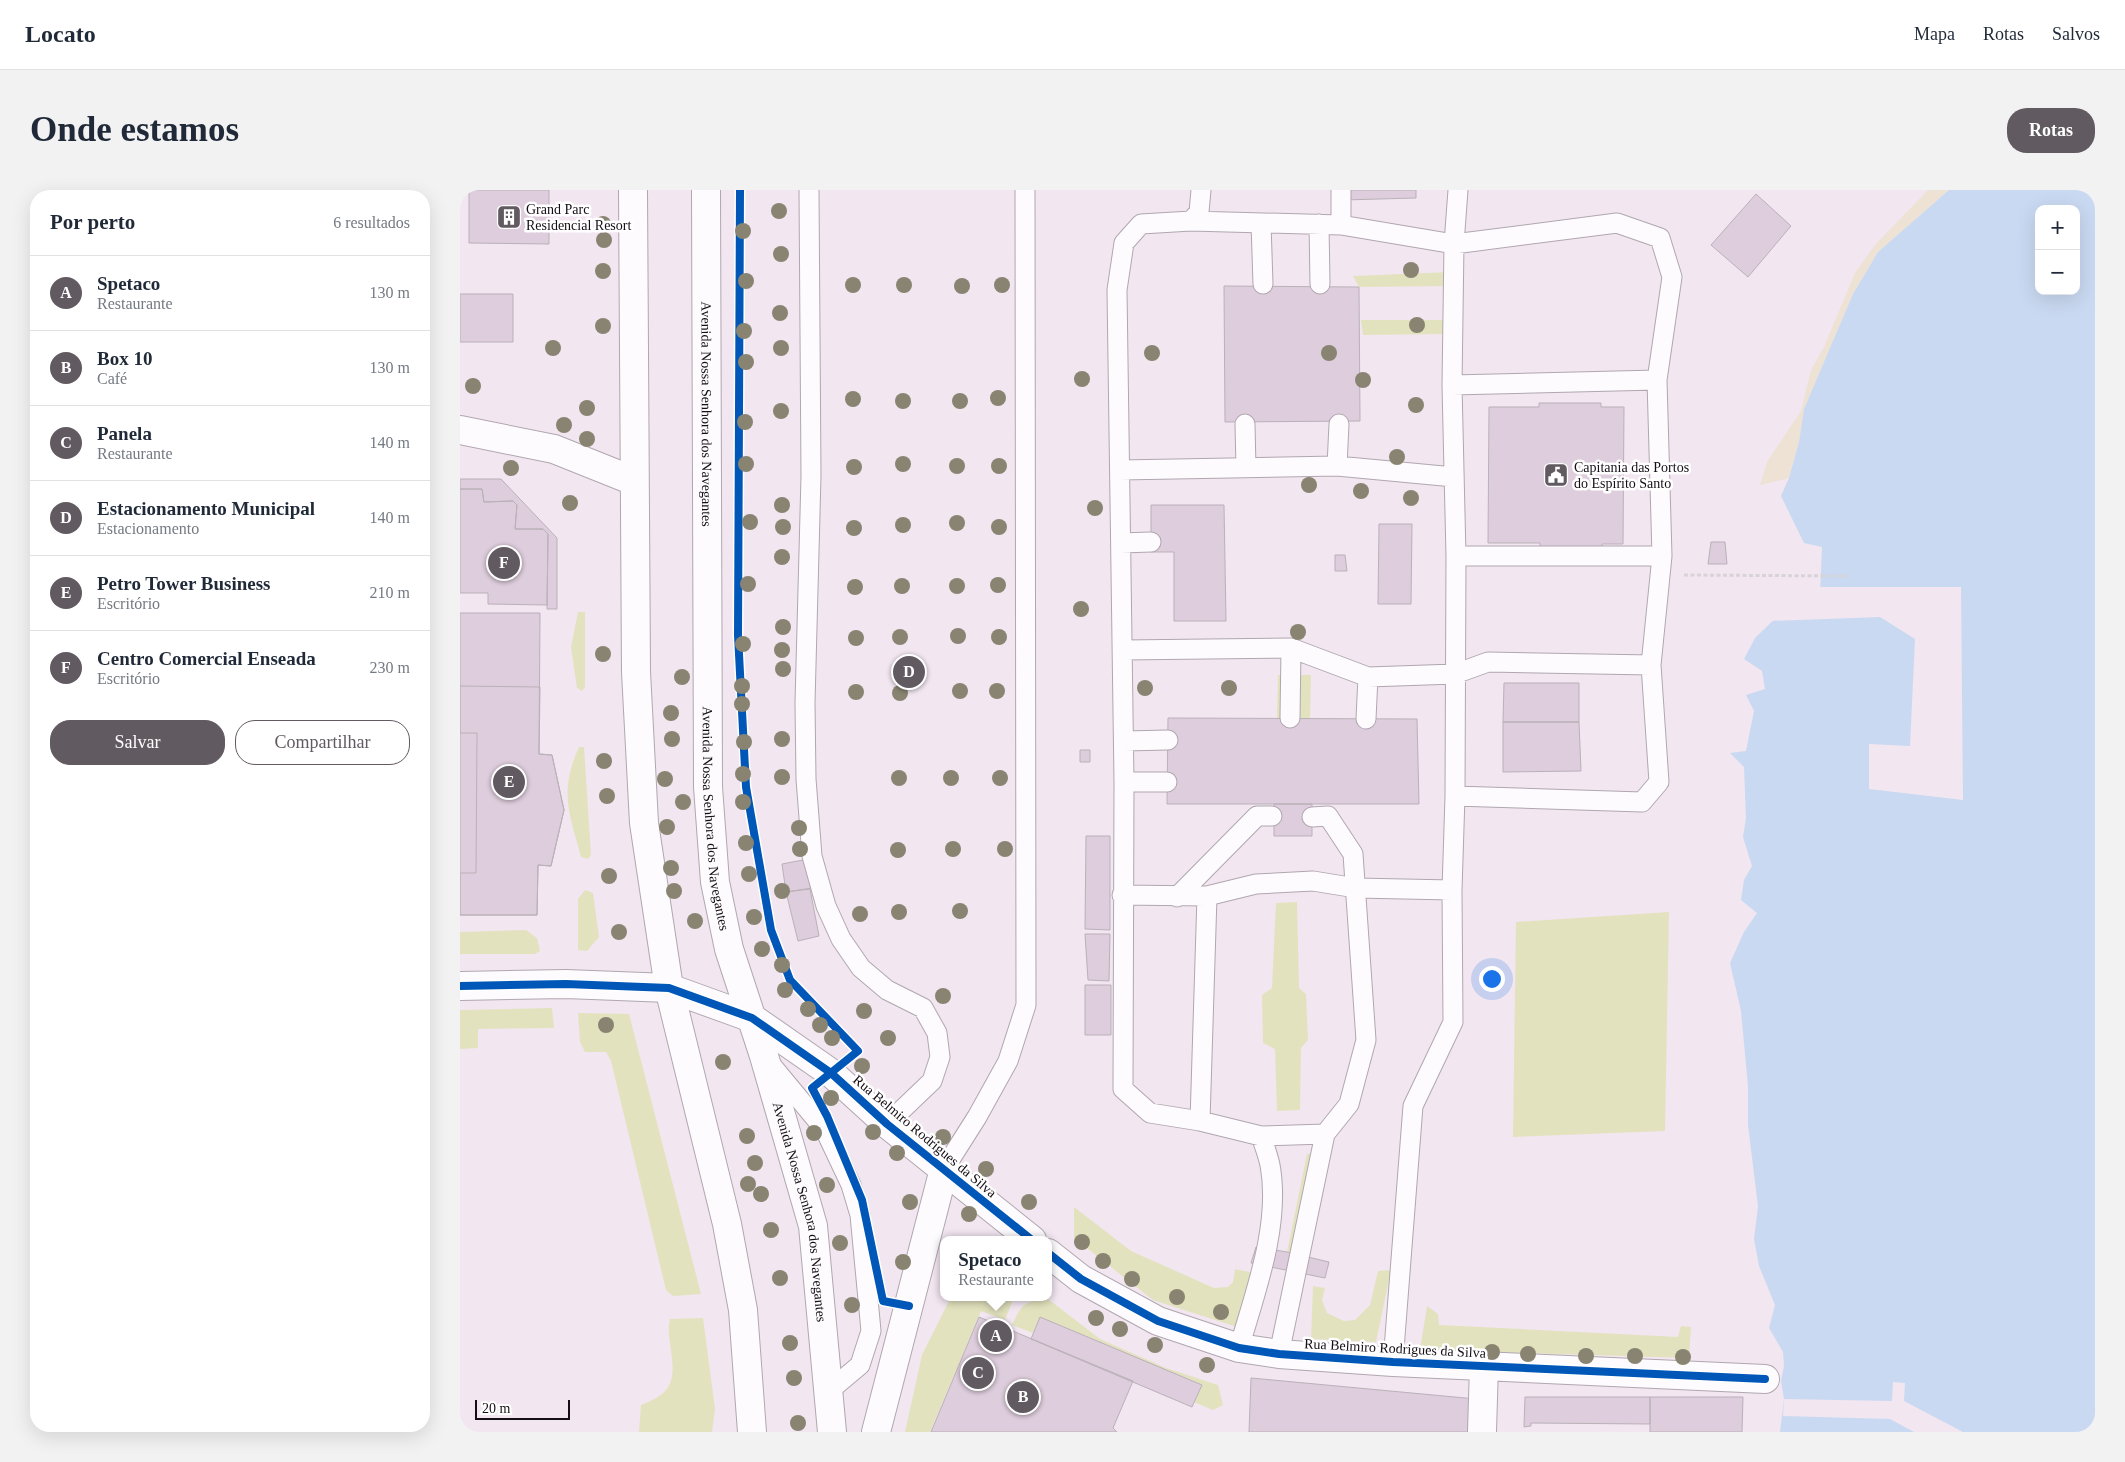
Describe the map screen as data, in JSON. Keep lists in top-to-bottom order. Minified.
{"streets":{"main road":["Avenida Nossa Senhora dos Navegantes","Rua Belmiro Rodrigues da Silva"]},"crossings":[["Avenida Nossa Senhora dos Navegantes","Rua Belmiro Rodrigues da Silva"]],"places":{"building":["Grand Parc Residencial Resort"],"public building":["Capitania das Portos do Espírito Santo"]},"scale_bar":"20 m","page":{"header":"Locato","nav":["Mapa","Rotas","Salvos"],"buttons":["Rotas",["Salvar","Compartilhar"]],"title":"Onde estamos","heading":["Por perto","6 resultados"],"map_buttons":["+","−"],"list":[{"mark":"A","name":"Spetaco","note":"Restaurante","value":"130 m"},{"mark":"B","name":"Box 10","note":"Café","value":"130 m"},{"mark":"C","name":"Panela","note":"Restaurante","value":"140 m"},{"mark":"D","name":"Estacionamento Municipal","note":"Estacionamento","value":"140 m"},{"mark":"E","name":"Petro Tower Business","note":"Escritório","value":"210 m"},{"mark":"F","name":"Centro Comercial Enseada","note":"Escritório","value":"230 m"}],"pins":["F","D","E","A","C","B"],"popup":["Spetaco","Restaurante"],"scale":"20 m"}}
